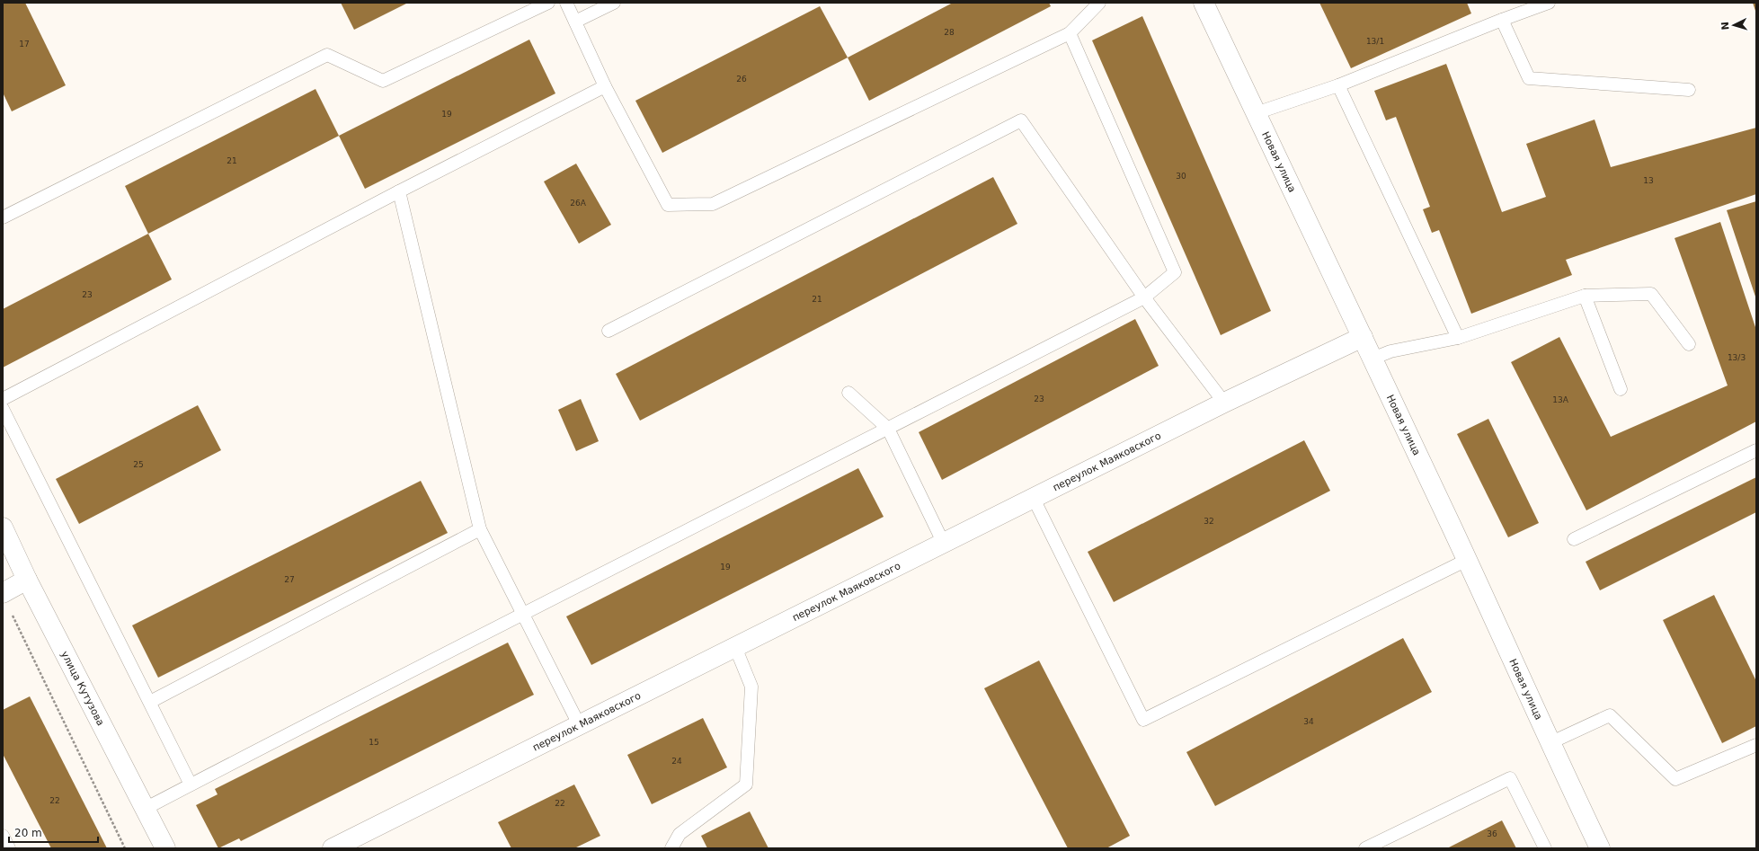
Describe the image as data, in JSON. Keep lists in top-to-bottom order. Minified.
{"streets":{"street":["Новая улица","переулок Маяковского","улица Кутузова"]},"crossings":[["Новая улица","переулок Маяковского"]],"house_numbers":["28","13/1","17","26","19","21","30","13","26А","23","21","13/3","23","13А","25","32","19","27","34","15","24","22","22","36"],"scale_bar":"20 m","north":"left"}
